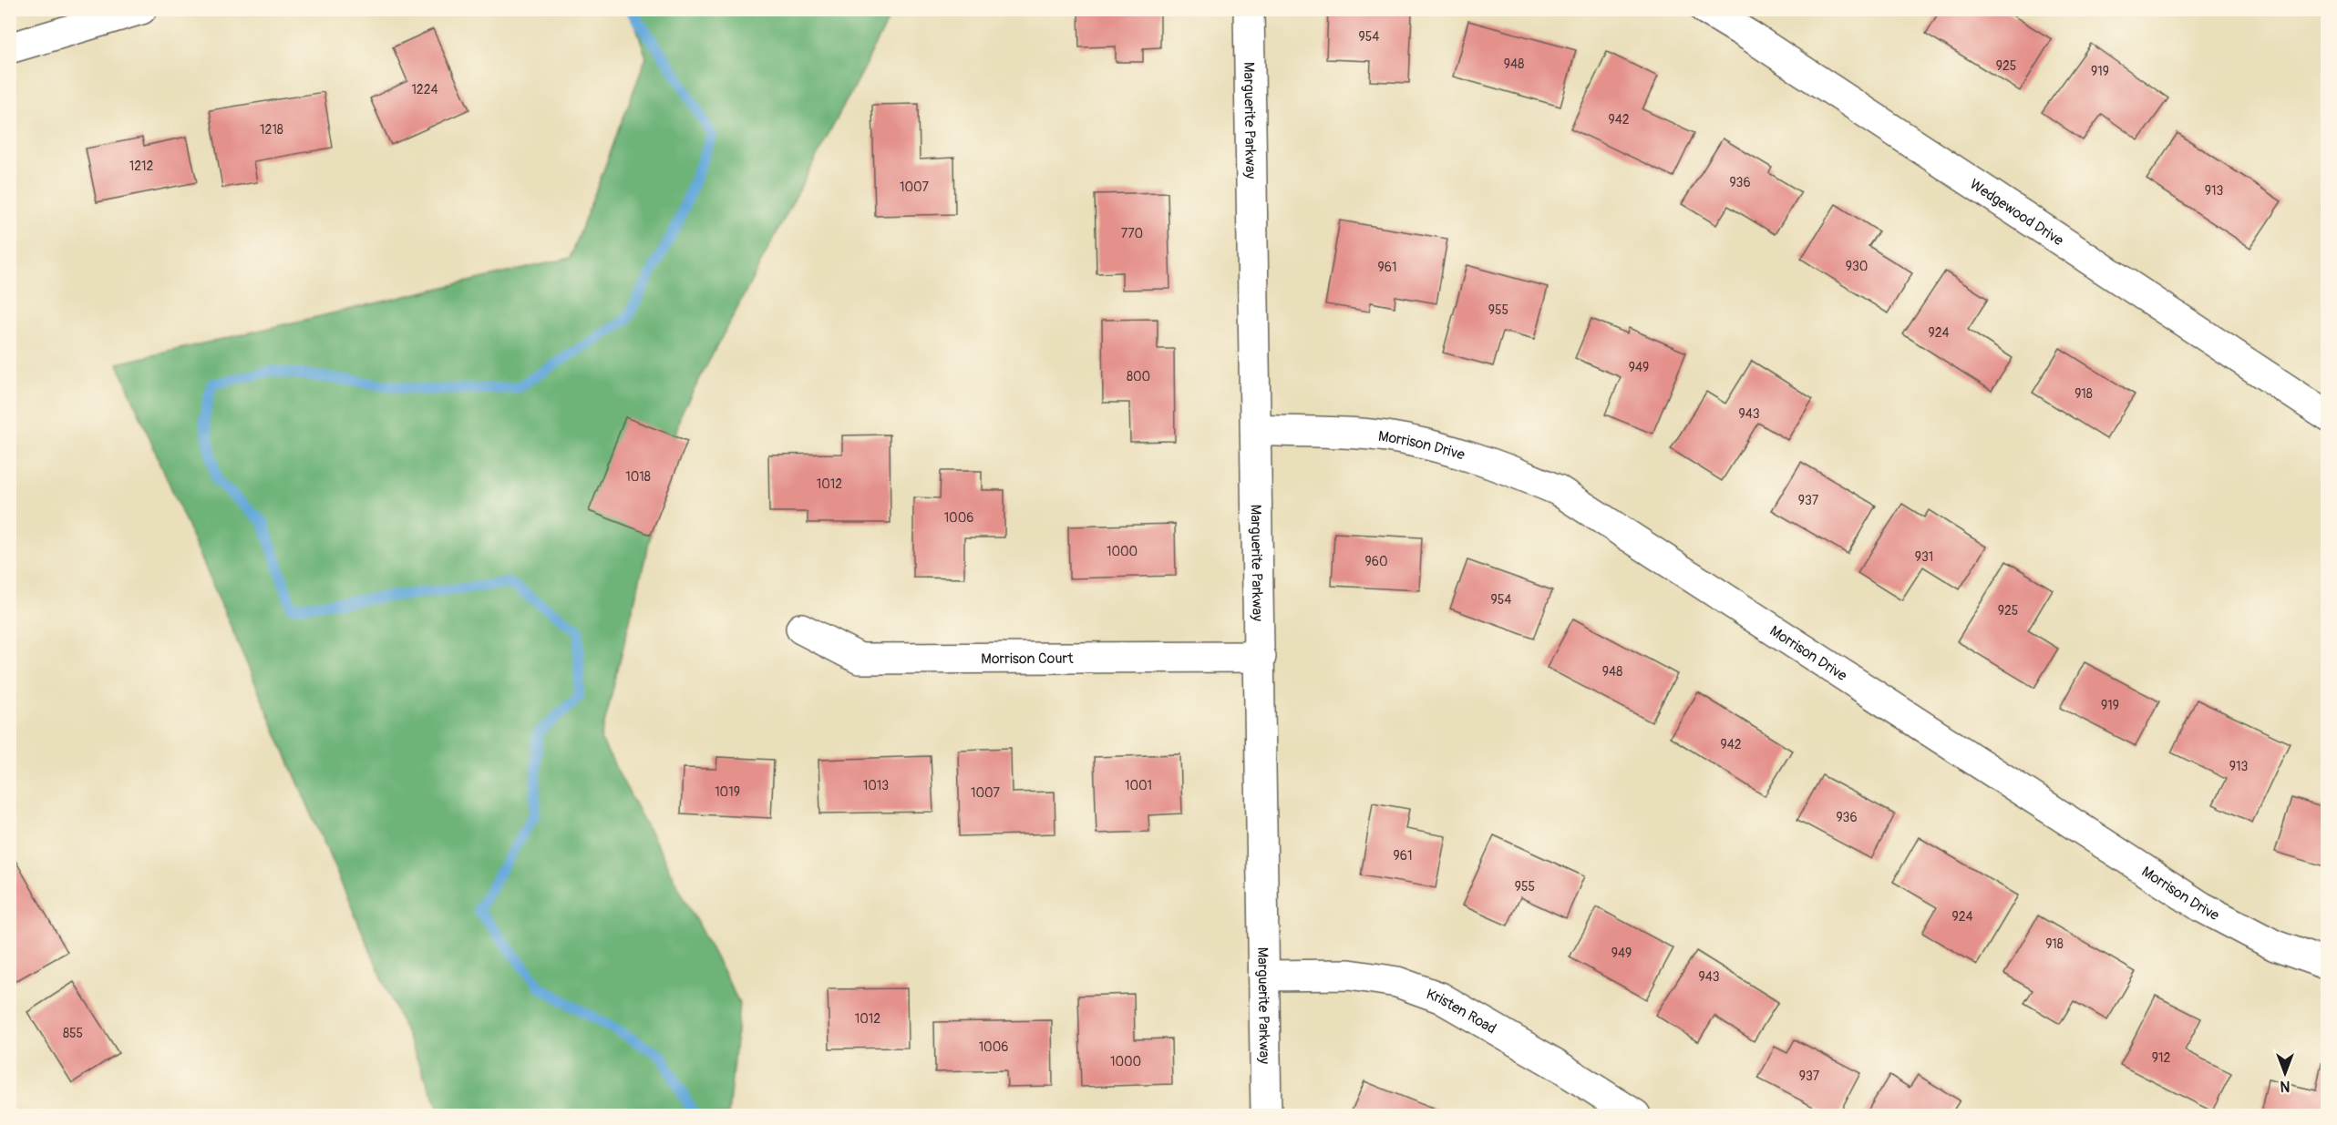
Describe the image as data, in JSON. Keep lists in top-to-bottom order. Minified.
{"streets":{"street":["Marguerite Parkway","Wedgewood Drive","Morrison Drive","Morrison Court","Kristen Road"]},"crossings":[["Marguerite Parkway","Morrison Drive"],["Marguerite Parkway","Morrison Court"],["Marguerite Parkway","Kristen Road"]],"house_numbers":["954","948","925","919","1224","942","1218","1212","936","1007","913","770","930","961","955","924","949","800","918","943","1018","1012","937","1006","1000","931","960","954","925","948","919","942","913","1013","1001","1019","1007","936","961","955","924","918","949","943","1012","855","1006","912","1000","937"],"north":"bottom"}
